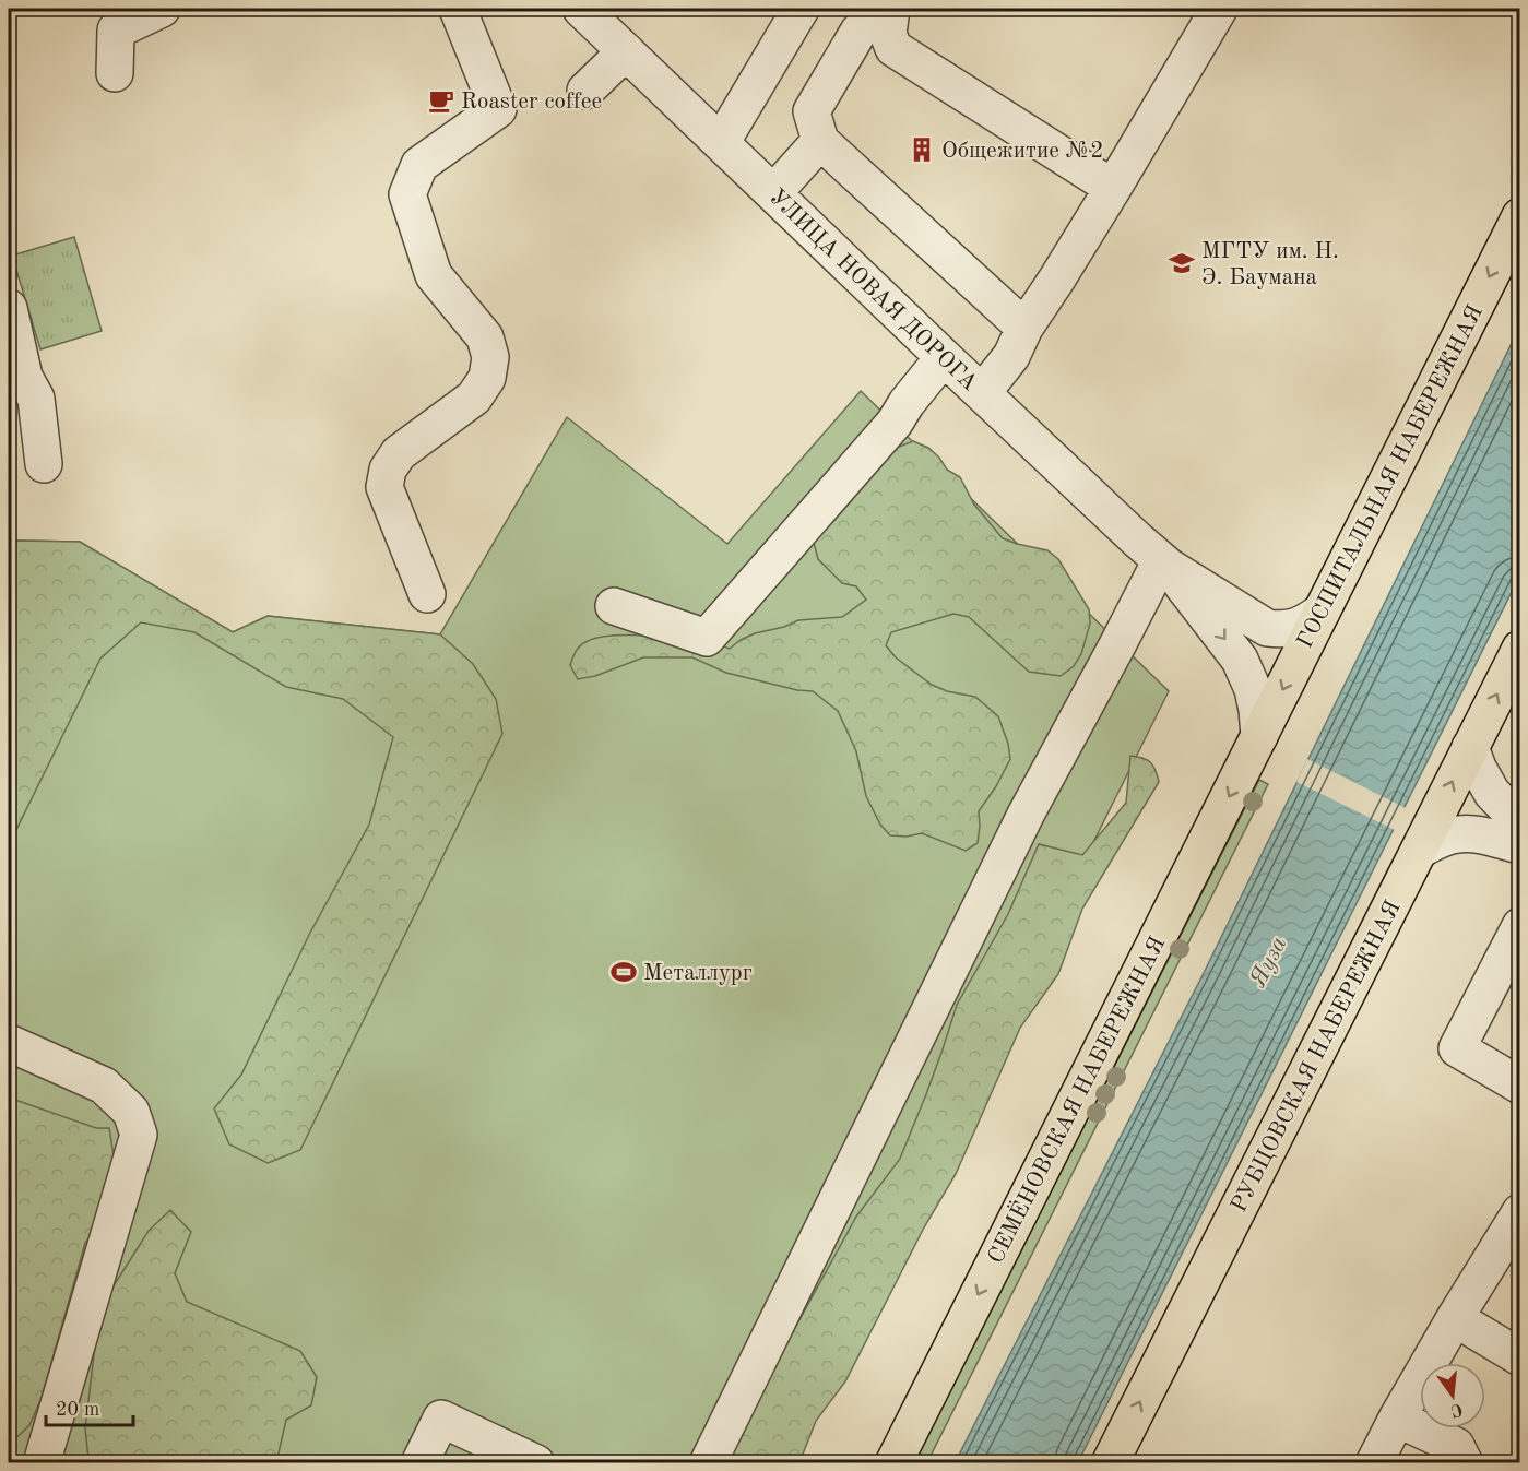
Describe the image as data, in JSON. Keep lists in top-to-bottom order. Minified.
{"streets":{"main road":["ГОСПИТАЛЬНАЯ НАБЕРЕЖНАЯ","РУБЦОВСКАЯ НАБЕРЕЖНАЯ","СЕМЁНОВСКАЯ НАБЕРЕЖНАЯ"],"street":["УЛИЦА НОВАЯ ДОРОГА"]},"crossings":[["УЛИЦА НОВАЯ ДОРОГА","ГОСПИТАЛЬНАЯ НАБЕРЕЖНАЯ"],["УЛИЦА НОВАЯ ДОРОГА","СЕМЁНОВСКАЯ НАБЕРЕЖНАЯ"],["ГОСПИТАЛЬНАЯ НАБЕРЕЖНАЯ","СЕМЁНОВСКАЯ НАБЕРЕЖНАЯ"]],"one_way":["ГОСПИТАЛЬНАЯ НАБЕРЕЖНАЯ","РУБЦОВСКАЯ НАБЕРЕЖНАЯ","СЕМЁНОВСКАЯ НАБЕРЕЖНАЯ"],"water":["Яуза"],"places":{"cafe":["Roaster coffee"],"building":["Общежитие №2"],"school or university":["МГТУ им. Н. Э. Баумана"],"sports":["Металлург"]},"scale_bar":"20 m","north":"bottom"}
